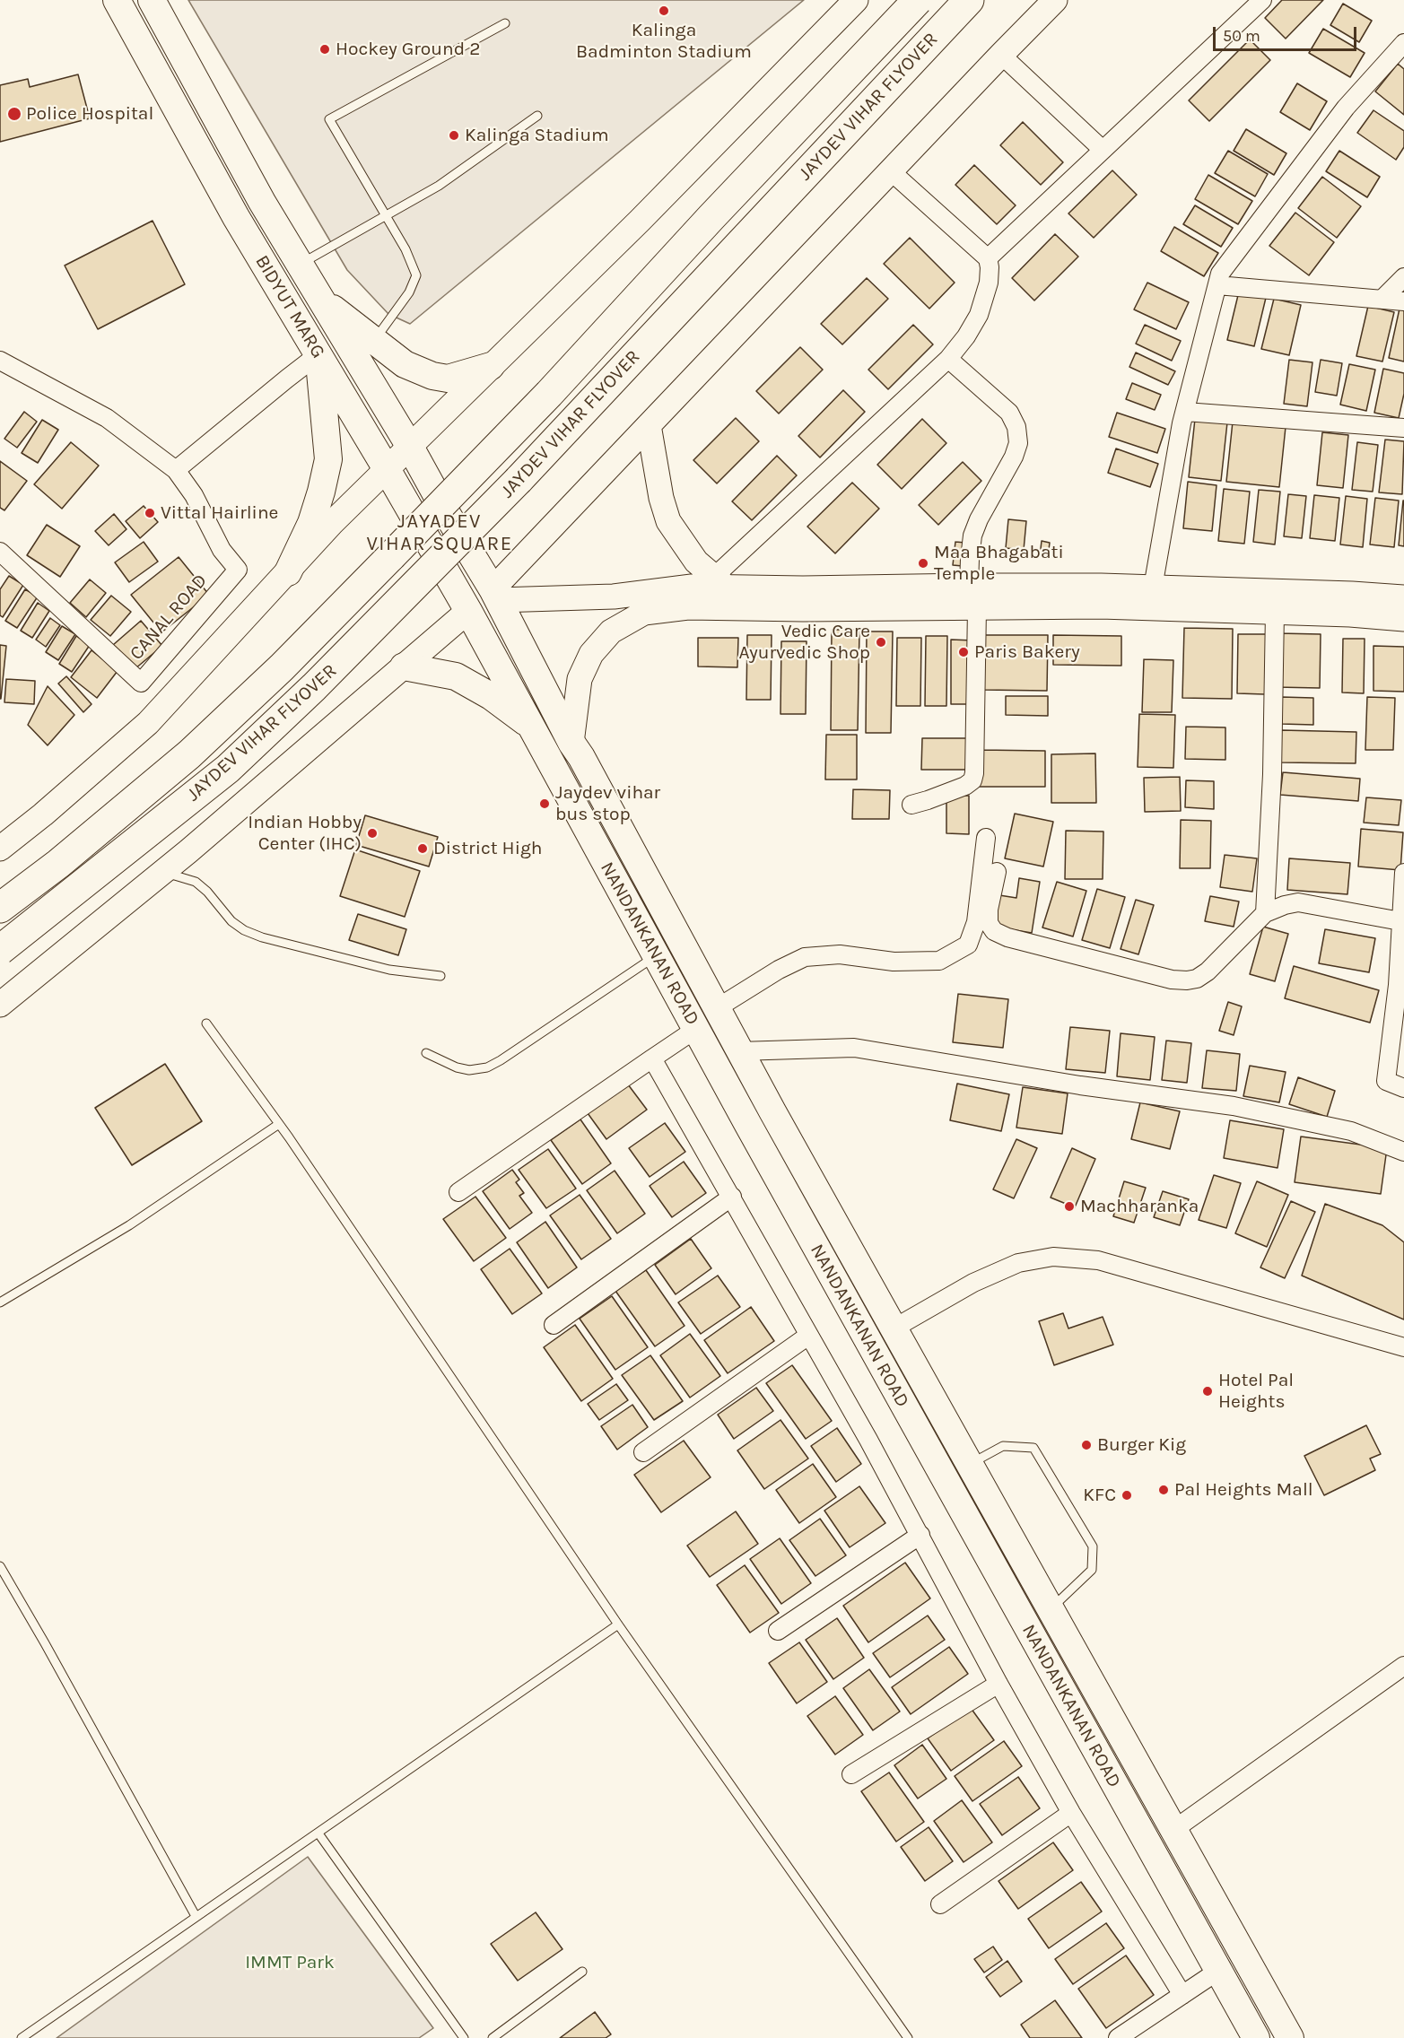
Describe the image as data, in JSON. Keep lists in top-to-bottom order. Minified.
{"streets":{"highway":["JAYDEV VIHAR FLYOVER"],"main road":["BIDYUT MARG","NANDANKANAN ROAD"],"street":["CANAL ROAD"]},"crossings":[["BIDYUT MARG","NANDANKANAN ROAD"]],"districts":["JAYADEV VIHAR SQUARE"],"parks":["IMMT Park"],"places":["Kalinga Badminton Stadium","Hockey Ground 2","Police Hospital","Kalinga Stadium","Vittal Hairline","Maa Bhagabati Temple","Vedic Care Ayurvedic Shop","Paris Bakery","Jaydev vihar bus stop","Indian Hobby Center (IHC)","District High","Machharanka","Hotel Pal Heights","Burger Kig","Pal Heights Mall","KFC"],"scale_bar":"50 m"}
